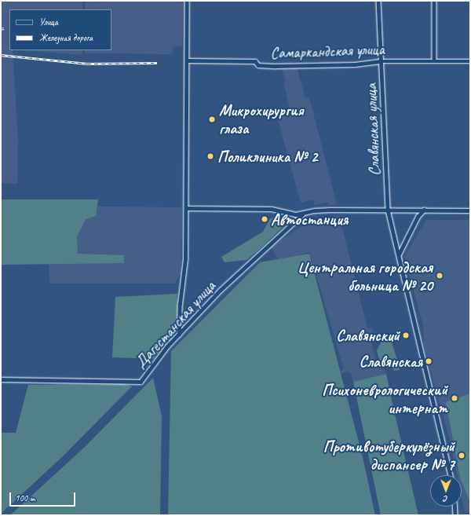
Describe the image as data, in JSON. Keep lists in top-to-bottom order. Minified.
{"streets":{"street":["Самаркандская улица","Славянская улица","Дагестанская улица"]},"crossings":[["Самаркандская улица","Славянская улица"],["Славянская улица","Дагестанская улица"]],"places":["Микрохирургия глаза","Поликлиника № 2","Автостанция","Центральная городская больница № 20","Славянский","Славянская","Психоневрологический интернат","Противотуберкулёзный диспансер № 7"],"legend":["Улица","Железная дорога"],"scale_bar":"100 m","north":"bottom"}
